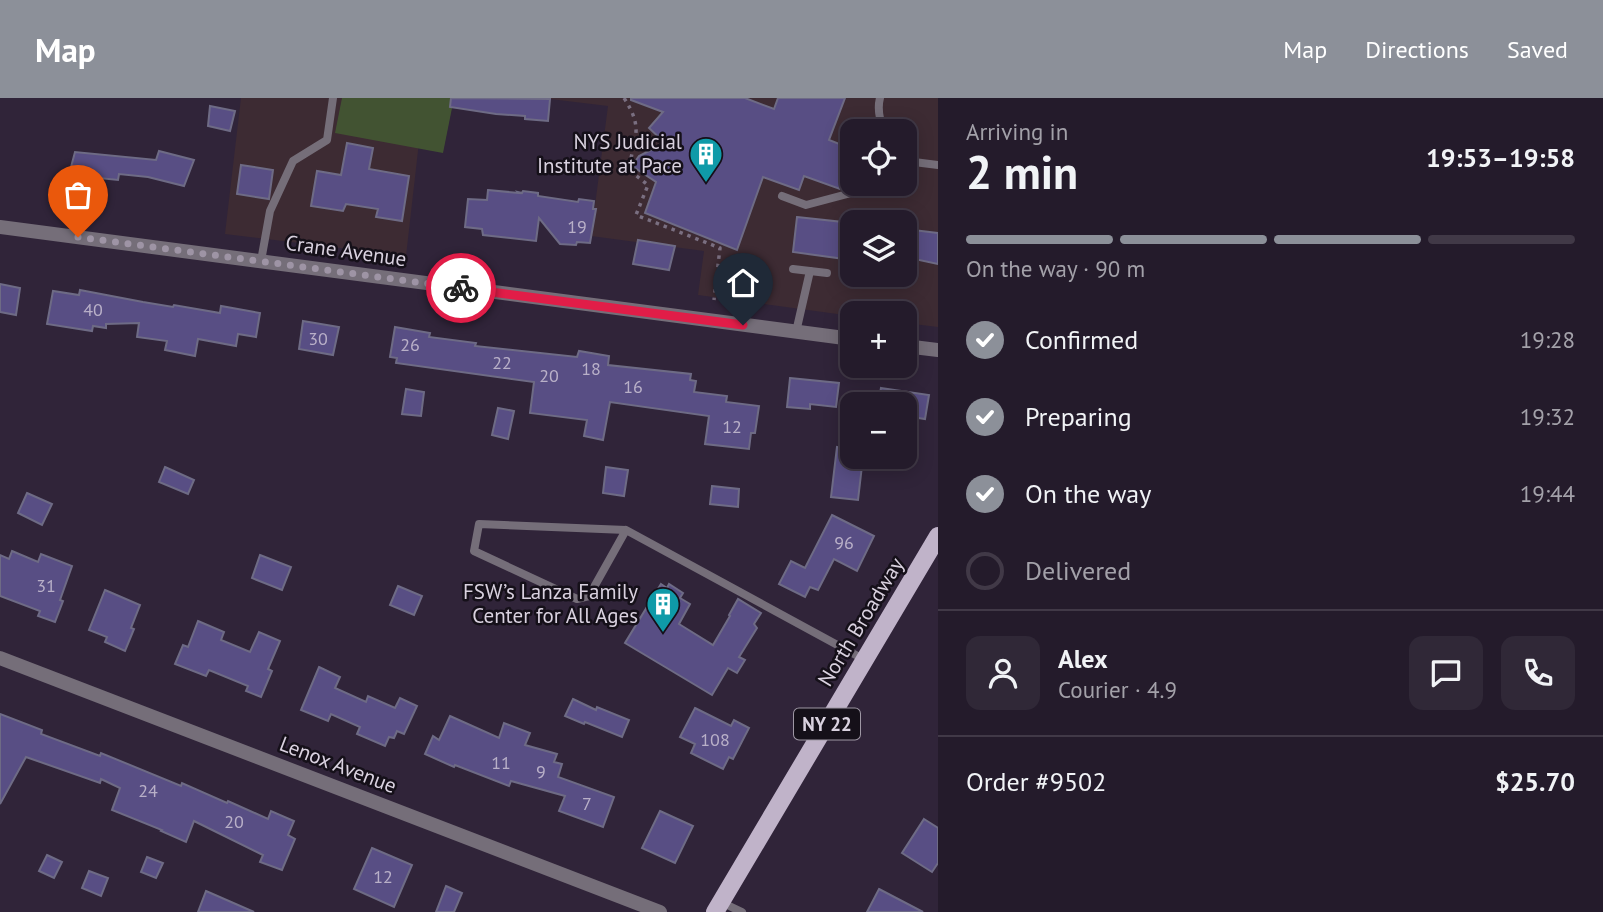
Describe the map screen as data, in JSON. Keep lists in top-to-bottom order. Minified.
{"streets":{"main road":["North Broadway","NY 22"],"street":["Crane Avenue","Lenox Avenue"]},"places":{"building":["NYS Judicial Institute at Pace","FSW’s Lanza Family Center for All Ages"]},"house_numbers":["19","40","30","26","22","18","20","16","12","96","31","108","11","9","24","7","20","12"],"page":{"header":"Map","nav":["Map","Directions","Saved"],"heading":["2 min","Arriving in","19:53–19:58"],"panel":["Alex","Courier · 4.9","Order #9502","$25.70"],"map_buttons":["+","−"],"bar":"On the way · 90 m","list":[["Confirmed","19:28"],["Preparing","19:32"],["On the way","19:44"],"Delivered"]}}
